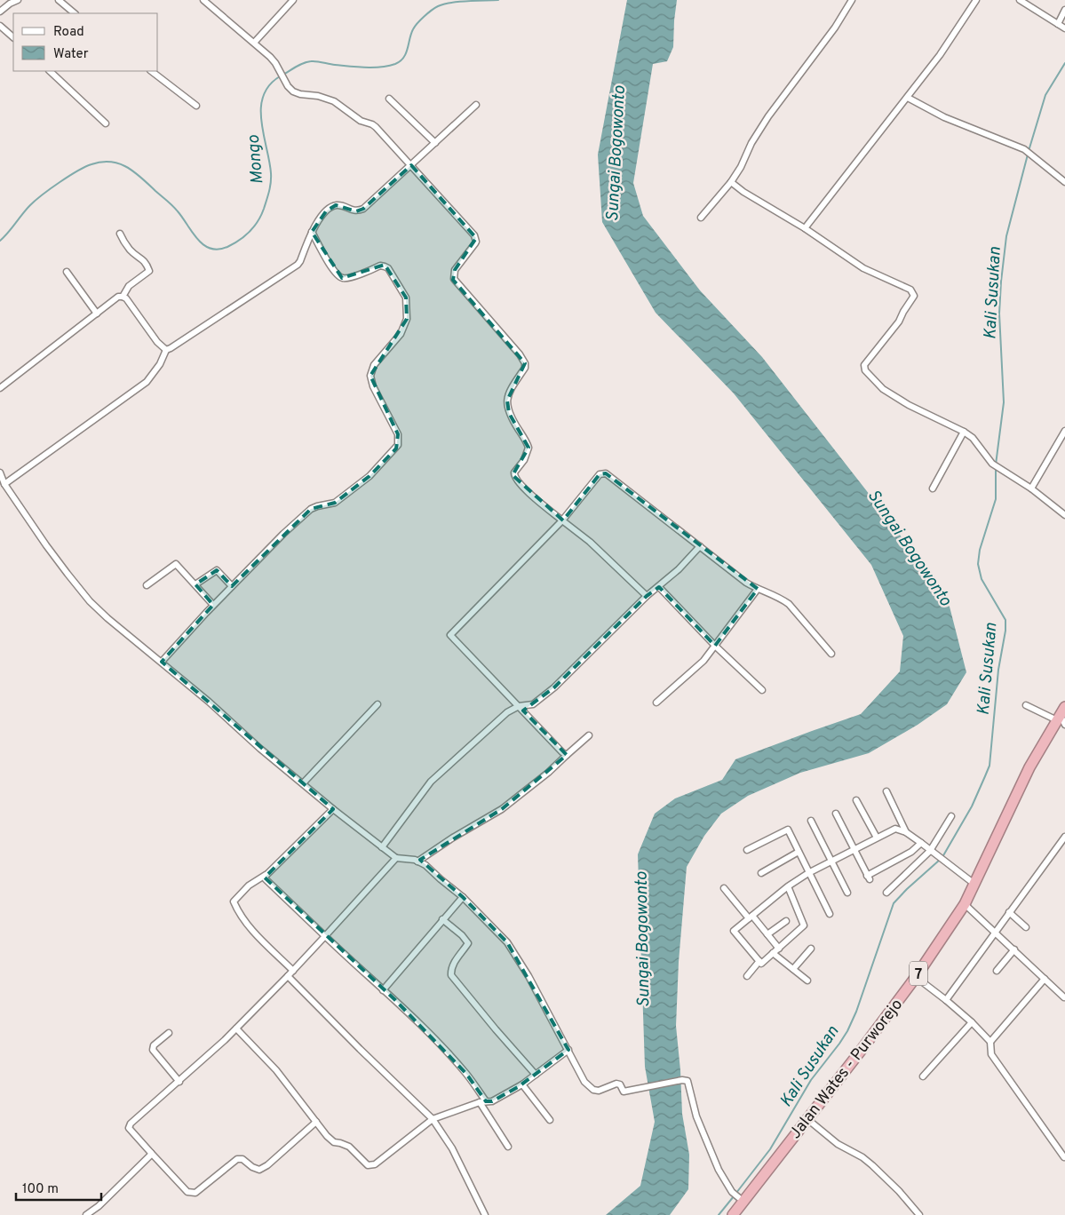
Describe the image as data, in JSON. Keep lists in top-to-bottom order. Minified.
{"streets":{"highway":["7","Jalan Wates - Purworejo"]},"water":["Sungai Bogowonto","Mongo","Kali Susukan"],"legend":["Road","Water"],"scale_bar":"100 m"}
